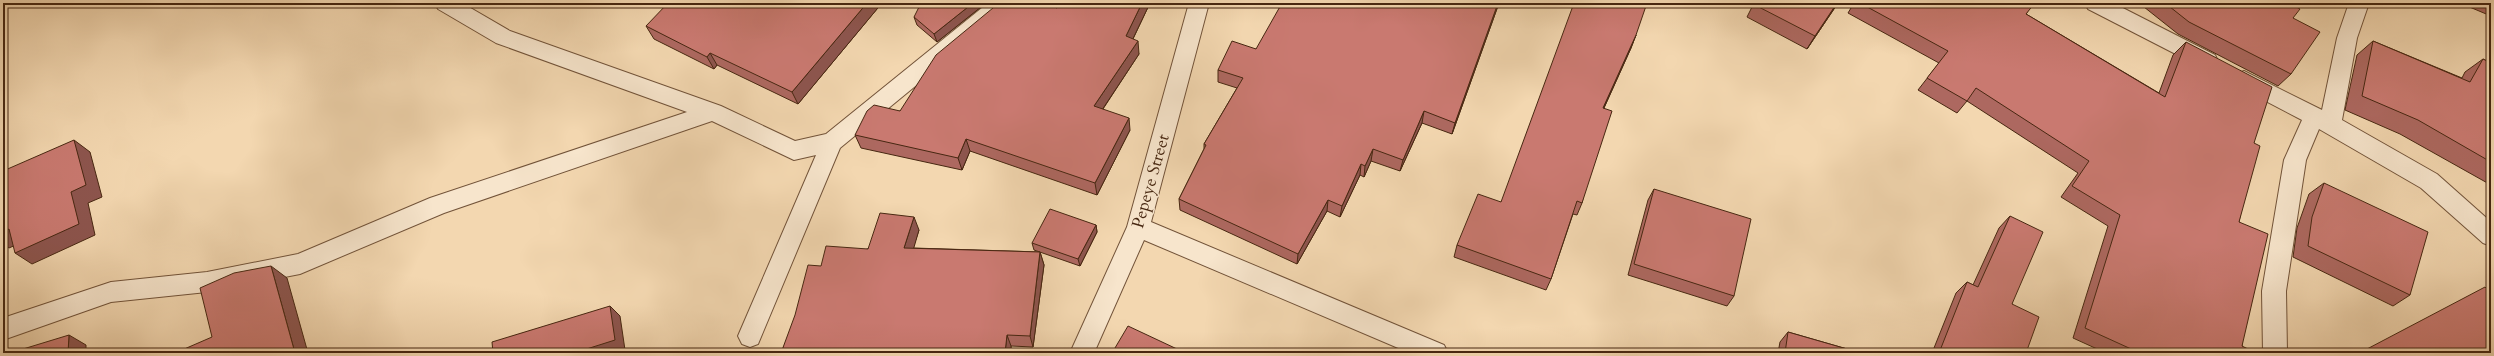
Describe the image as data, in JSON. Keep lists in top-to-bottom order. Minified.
{"streets":{"street":["Pepeye Street"]}}
